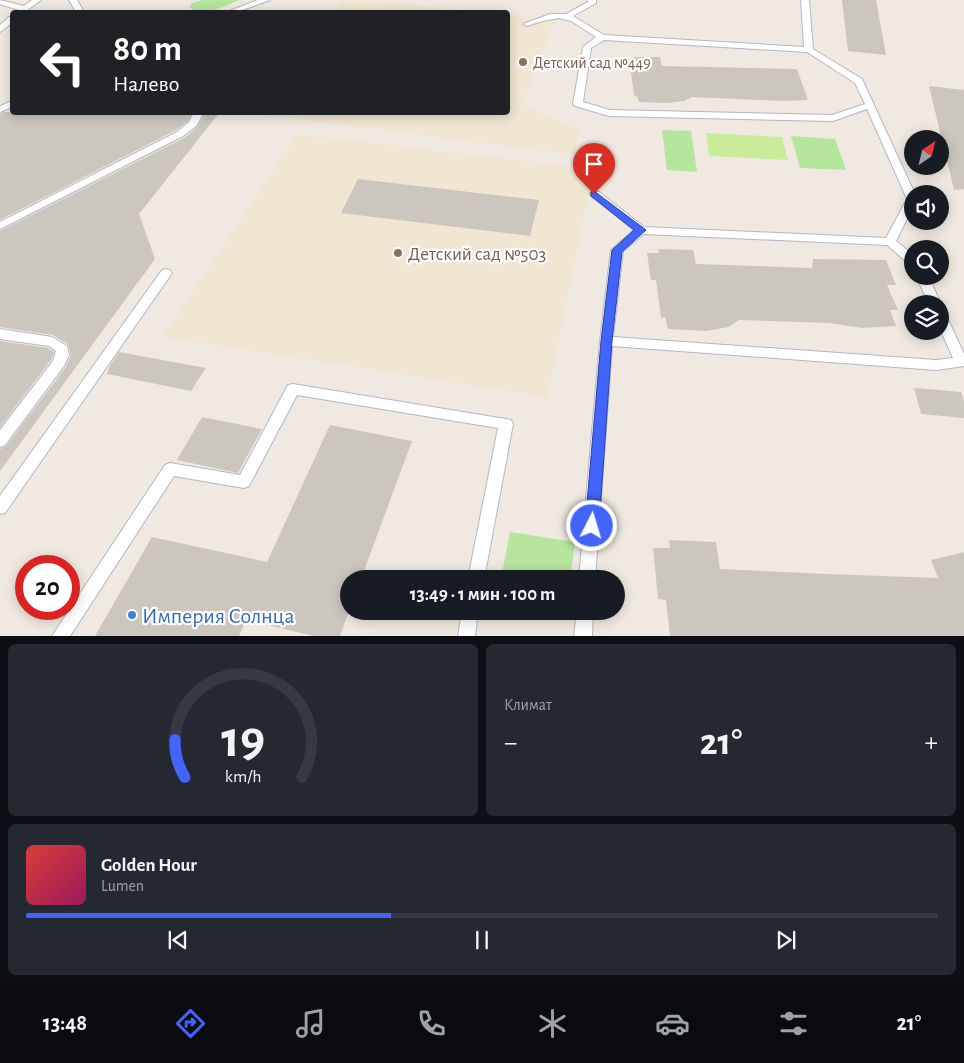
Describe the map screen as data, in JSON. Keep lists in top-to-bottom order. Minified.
{"places":["Детский сад №449","Детский сад №503","Империя Солнца"],"north":"top right","page":{"turn":["80 m","Налево"],"limit":"20","trip":"13:49 · 1 мин · 100 m","tile":"Климат","heat":["−","21°","+"],"song":["Golden Hour","Lumen"],"tabs":["13:48","21°"],"gauge":["19","km/h"]}}
